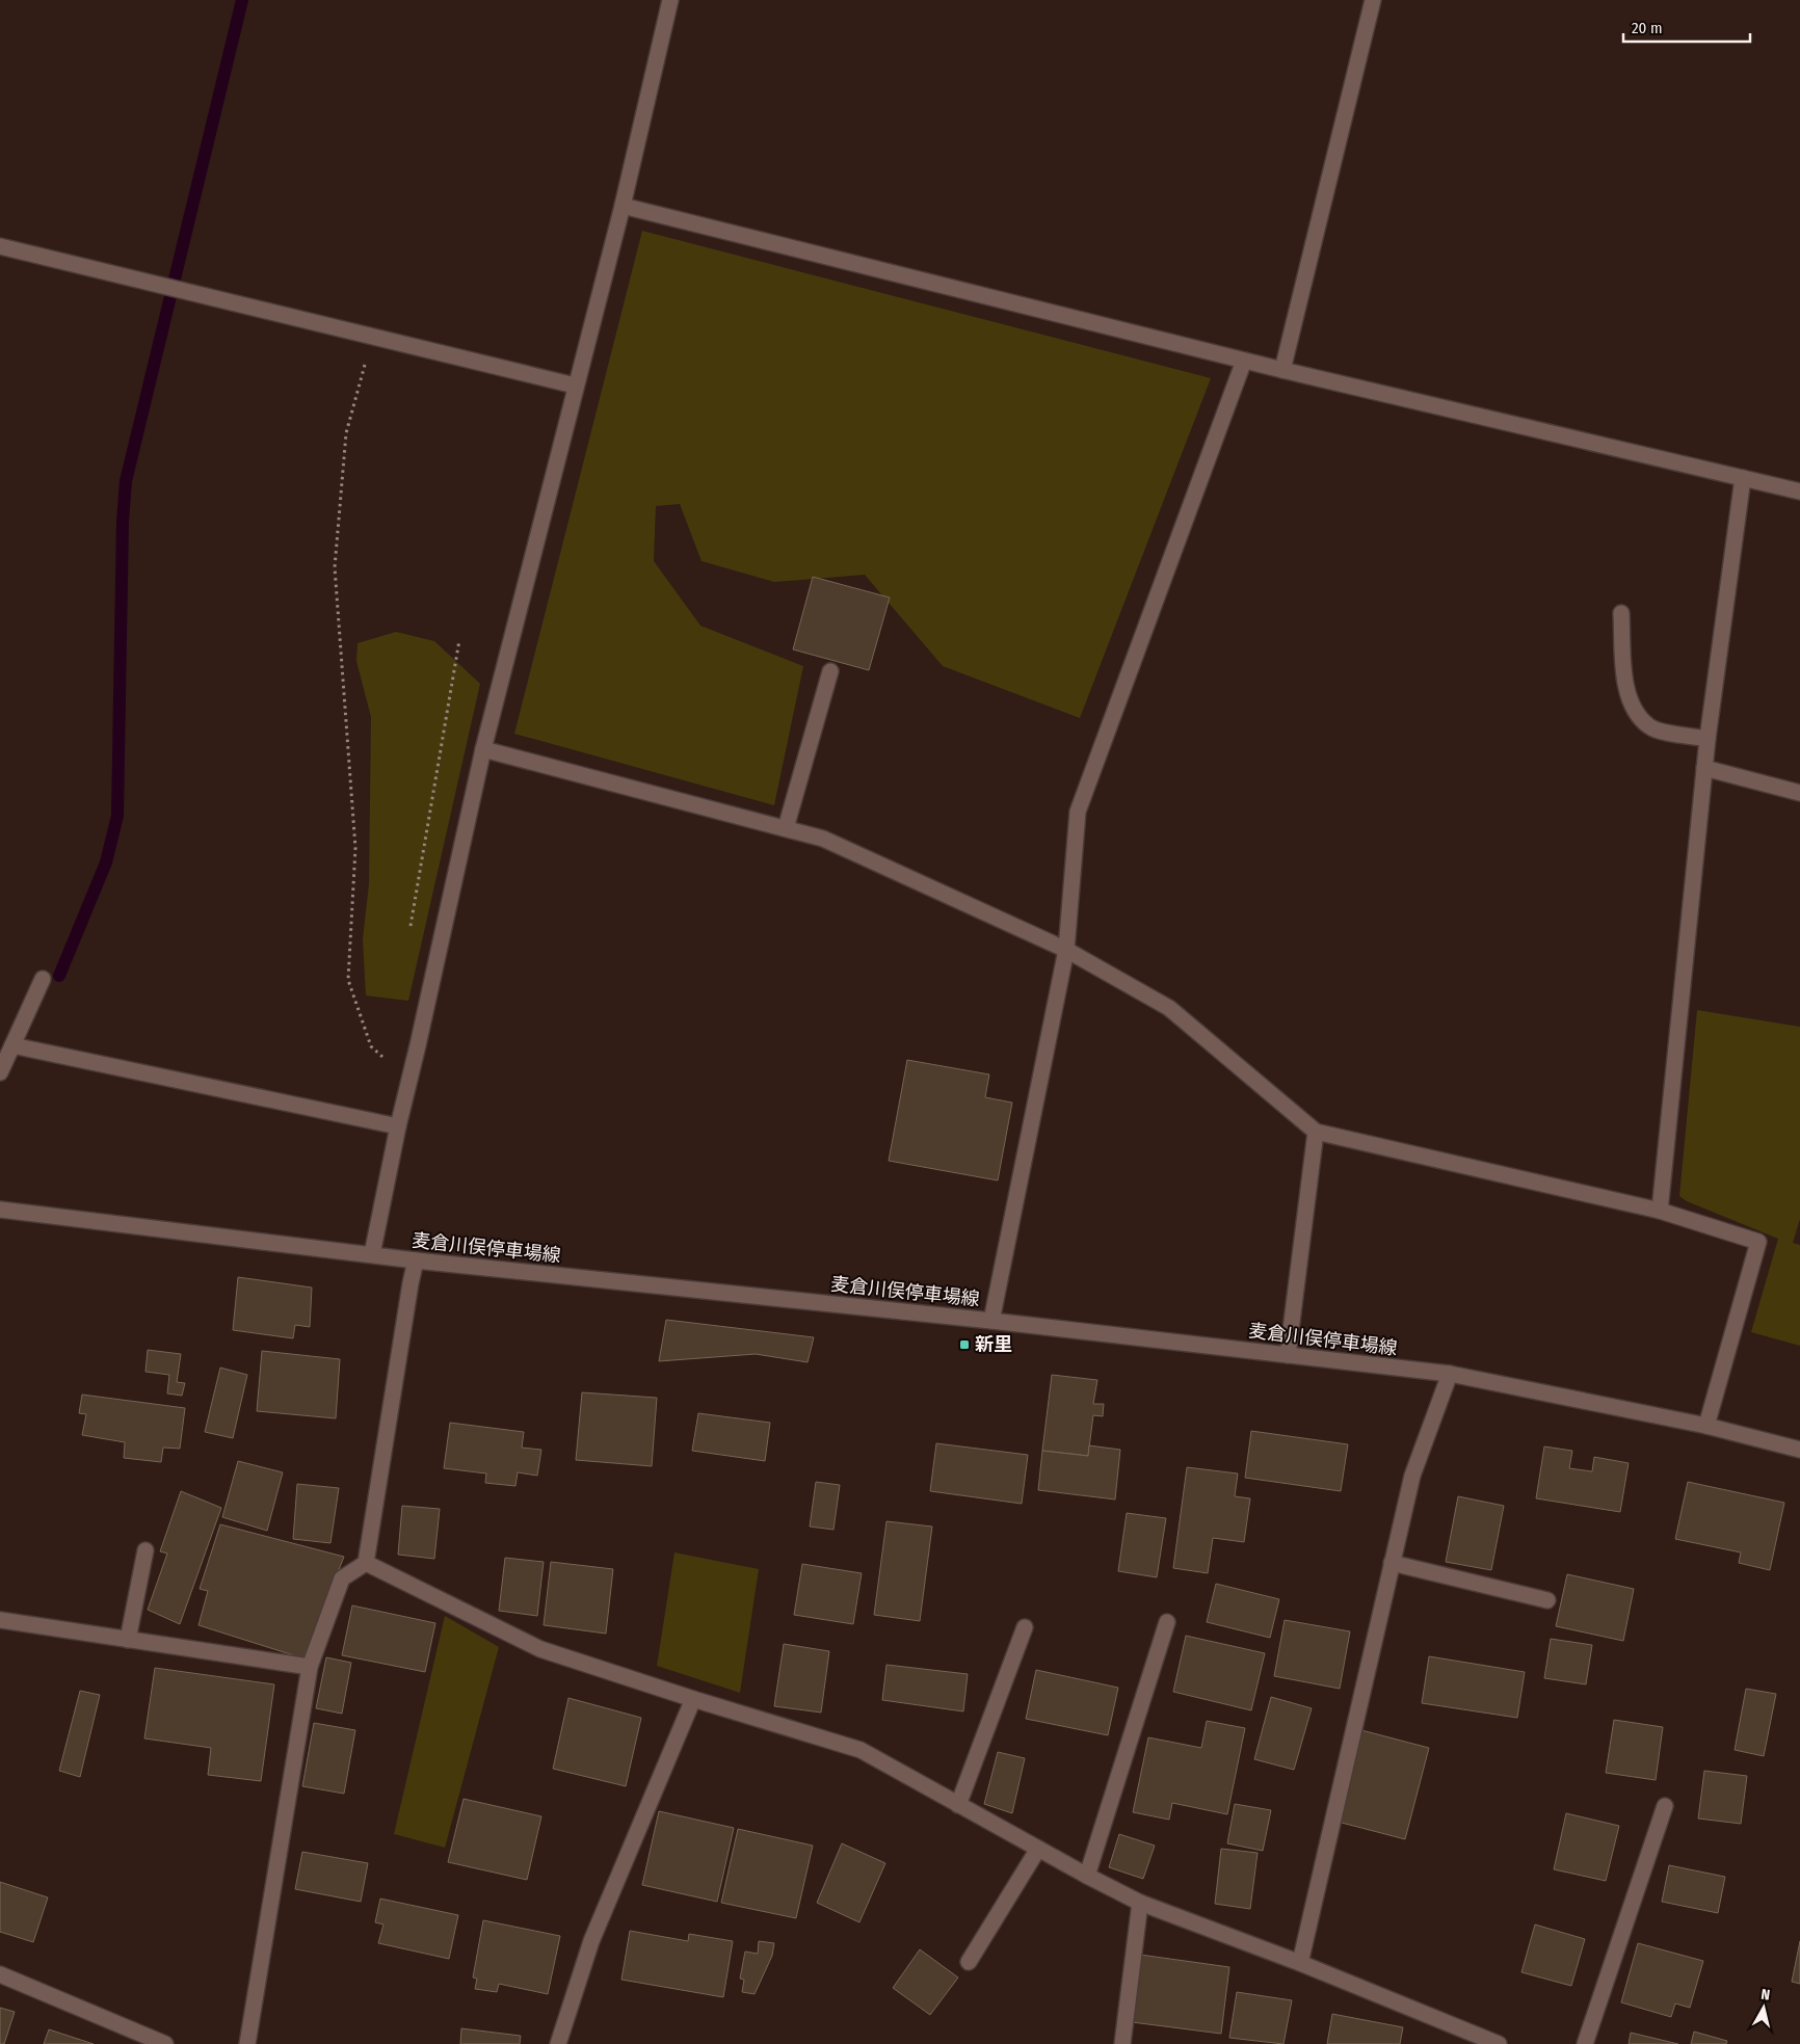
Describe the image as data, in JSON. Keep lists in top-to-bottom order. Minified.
{"streets":{"street":["麦倉川俣停車場線"]},"places":{"transit":["新里"]},"scale_bar":"20 m","north":"top"}
